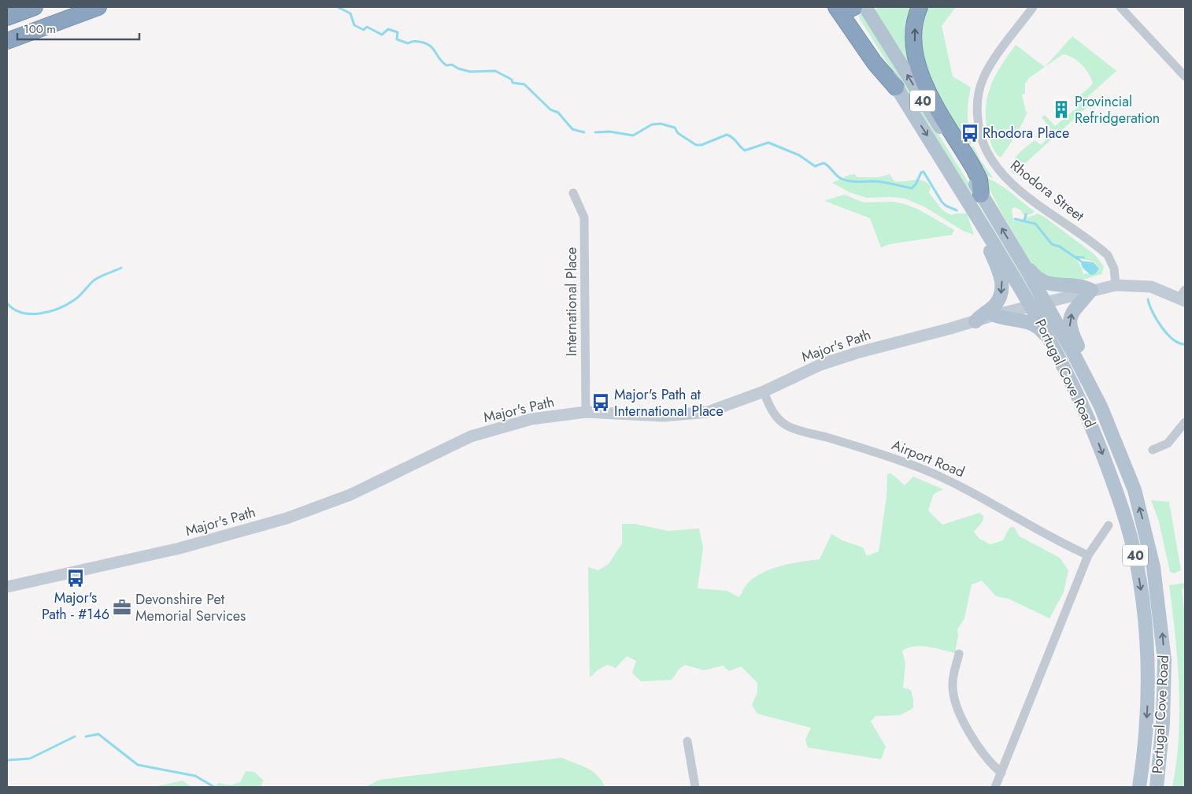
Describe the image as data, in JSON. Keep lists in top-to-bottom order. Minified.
{"streets":{"main road":["40","Portugal Cove Road"],"street":["Rhodora Street","International Place","Major's Path","Airport Road"]},"crossings":[["Rhodora Street","Major's Path"],["International Place","Major's Path"],["Major's Path","Portugal Cove Road"],["Major's Path","Airport Road"]],"places":{"building":["Provincial Refridgeration"],"bus stop":["Rhodora Place","Major's Path at International Place","Major's Path - #146"],"office":["Devonshire Pet Memorial Services"]},"scale_bar":"100 m"}
